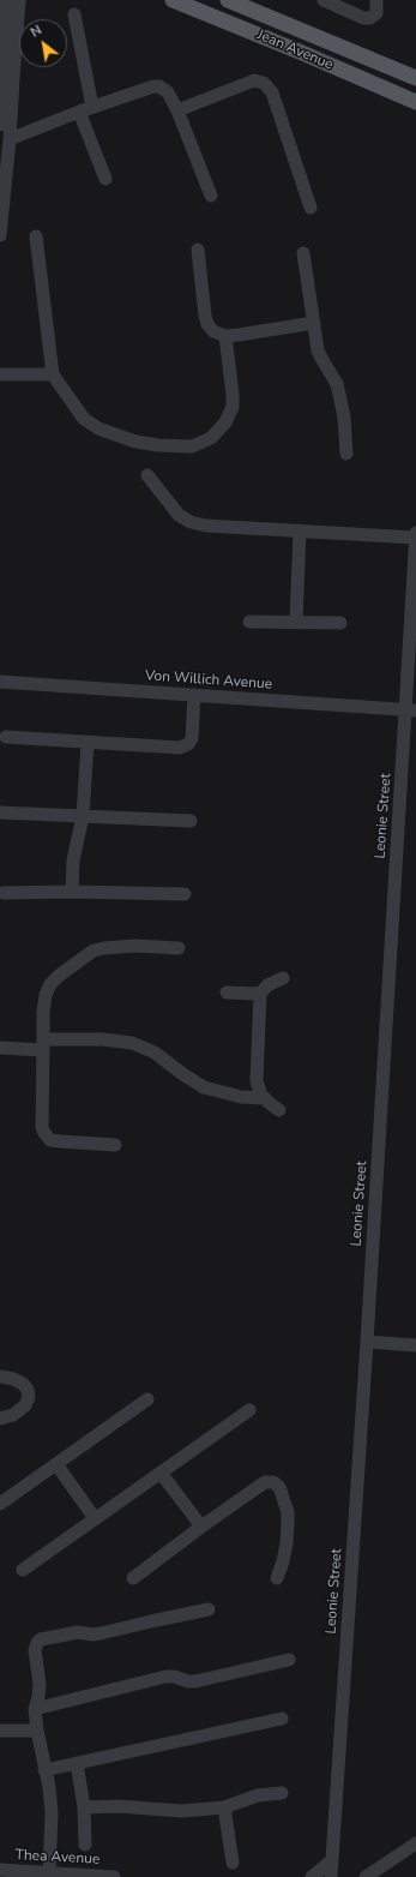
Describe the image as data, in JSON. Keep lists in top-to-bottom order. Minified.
{"streets":{"main road":["Jean Avenue"],"street":["Von Willich Avenue","Leonie Street","Thea Avenue"]},"crossings":[["Von Willich Avenue","Leonie Street"]],"north":"top left"}
